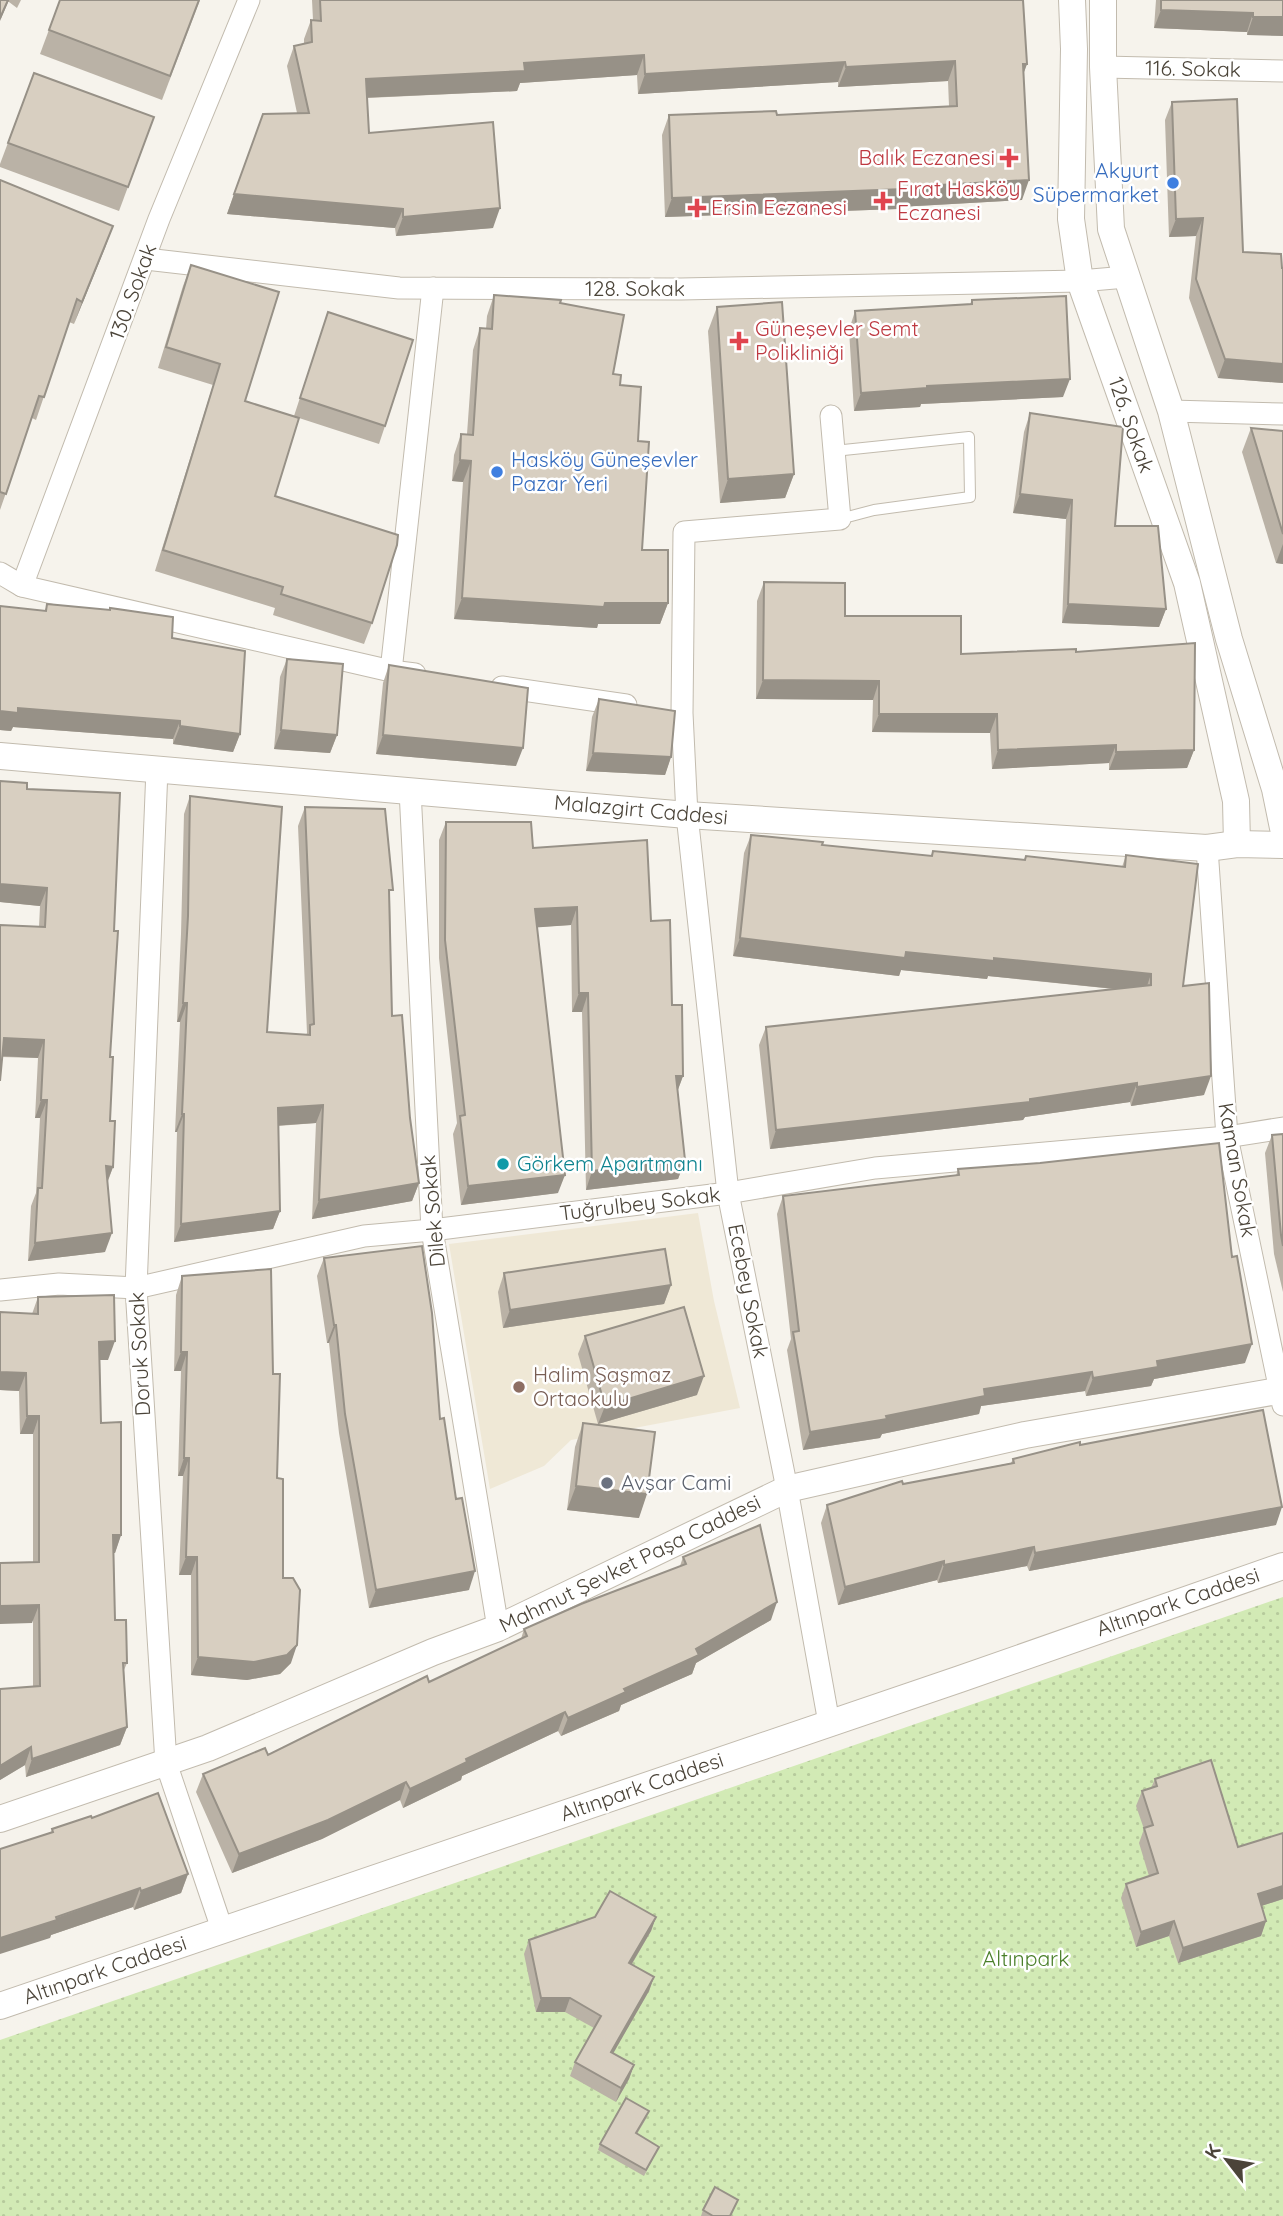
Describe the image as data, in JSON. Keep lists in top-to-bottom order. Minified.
{"streets":{"street":["116. Sokak","128. Sokak","130. Sokak","126. Sokak","Malazgirt Caddesi","Kaman Sokak","Tuğrulbey Sokak","Dilek Sokak","Ecebey Sokak","Doruk Sokak","Mahmut Şevket Paşa Caddesi","Altınpark Caddesi"]},"crossings":[["116. Sokak","126. Sokak"],["128. Sokak","130. Sokak"],["128. Sokak","126. Sokak"],["126. Sokak","Malazgirt Caddesi"],["Malazgirt Caddesi","Kaman Sokak"],["Malazgirt Caddesi","Dilek Sokak"],["Malazgirt Caddesi","Ecebey Sokak"],["Malazgirt Caddesi","Doruk Sokak"],["Kaman Sokak","Tuğrulbey Sokak"],["Kaman Sokak","Mahmut Şevket Paşa Caddesi"],["Tuğrulbey Sokak","Dilek Sokak"],["Tuğrulbey Sokak","Ecebey Sokak"],["Tuğrulbey Sokak","Doruk Sokak"],["Dilek Sokak","Mahmut Şevket Paşa Caddesi"],["Ecebey Sokak","Mahmut Şevket Paşa Caddesi"],["Ecebey Sokak","Altınpark Caddesi"],["Doruk Sokak","Mahmut Şevket Paşa Caddesi"],["Doruk Sokak","Altınpark Caddesi"]],"parks":["Altınpark"],"places":{"health":["Balık Eczanesi","Fırat Hasköy Eczanesi","Ersin Eczanesi","Güneşevler Semt Polikliniği"],"other":["Akyurt Süpermarket","Hasköy Güneşevler Pazar Yeri","Görkem Apartmanı","Halim Şaşmaz Ortaokulu","Avşar Cami"]},"north":"top left"}
